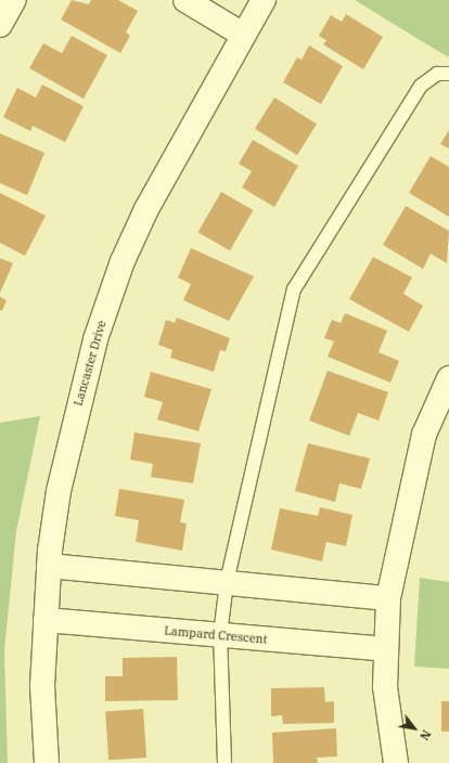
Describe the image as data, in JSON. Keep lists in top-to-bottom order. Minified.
{"streets":{"street":["Lancaster Drive","Lampard Crescent"]},"crossings":[["Lancaster Drive","Lampard Crescent"]],"north":"bottom right"}
